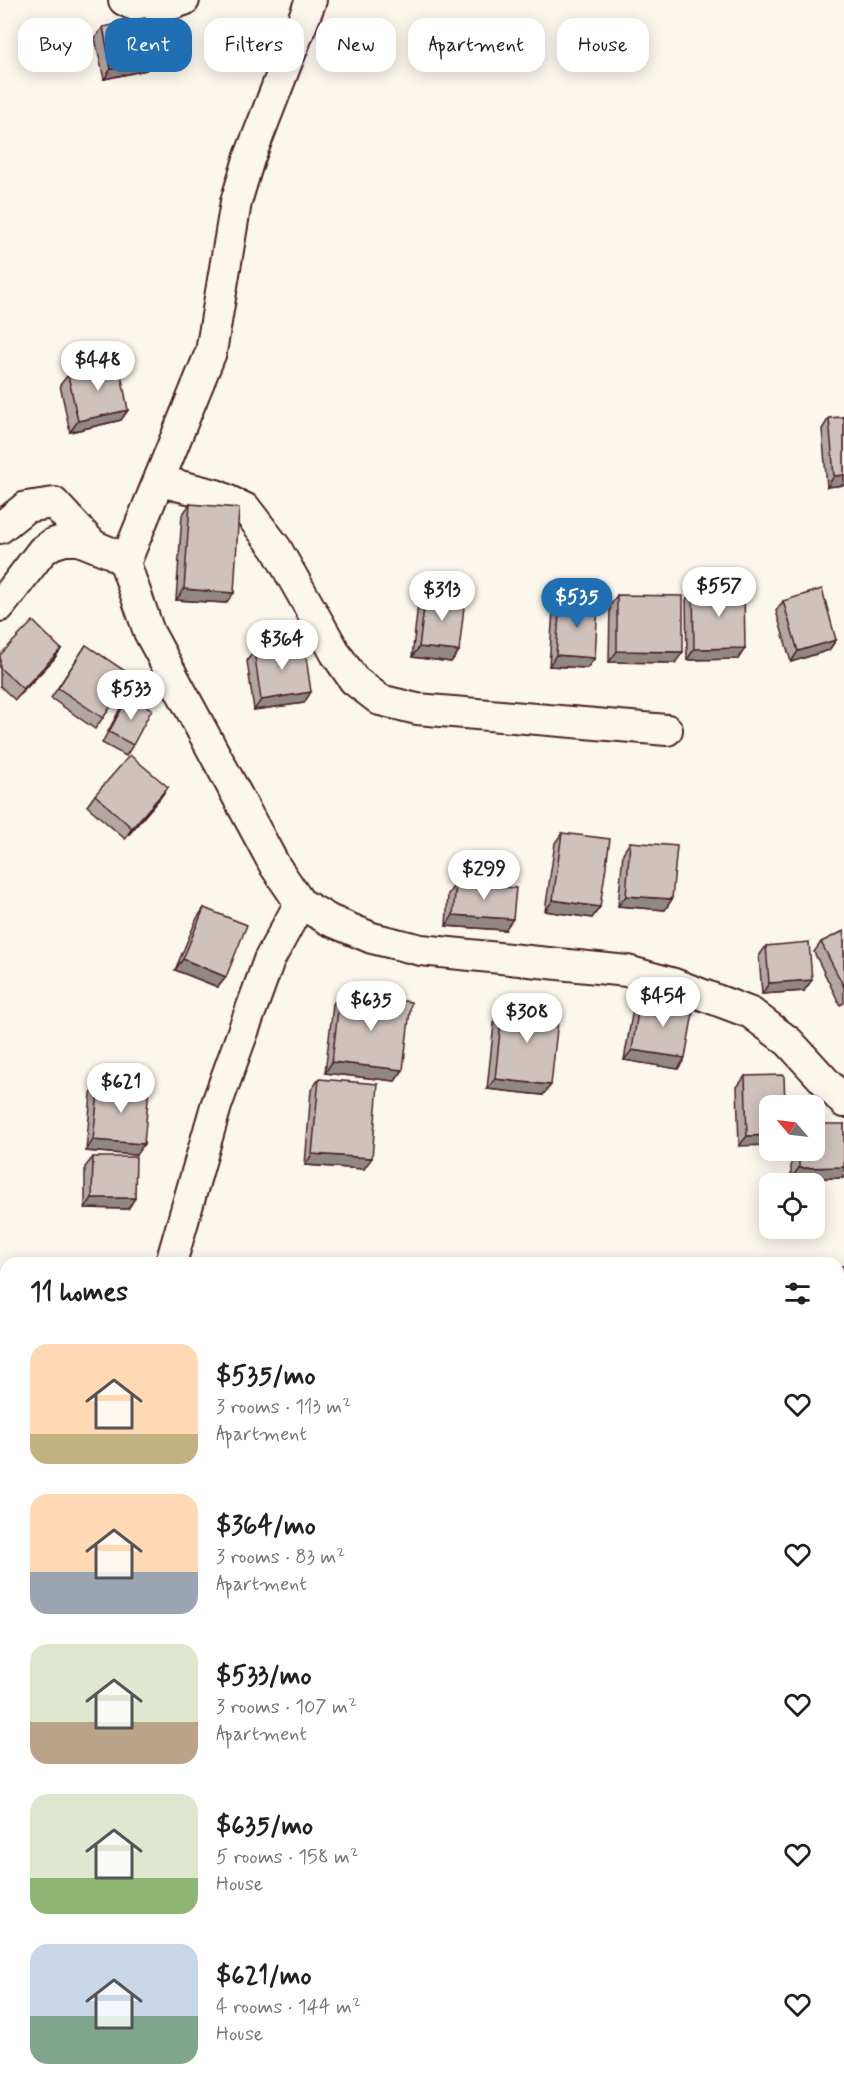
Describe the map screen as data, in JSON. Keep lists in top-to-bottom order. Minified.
{"north":"top left","page":{"chip":["Buy","Rent","Filters","New","Apartment","House"],"price":["$448","$557","$313","$535","$364","$533","$299","$454","$635","$308","$621"],"heading":"11 homes","list":[{"name":"$535/mo","note":"3 rooms · 113 m² · Apartment"},{"name":"$364/mo","note":"3 rooms · 83 m² · Apartment"},{"name":"$533/mo","note":"3 rooms · 107 m² · Apartment"},{"name":"$635/mo","note":"5 rooms · 158 m² · House"},{"name":"$621/mo","note":"4 rooms · 144 m² · House"}]}}
